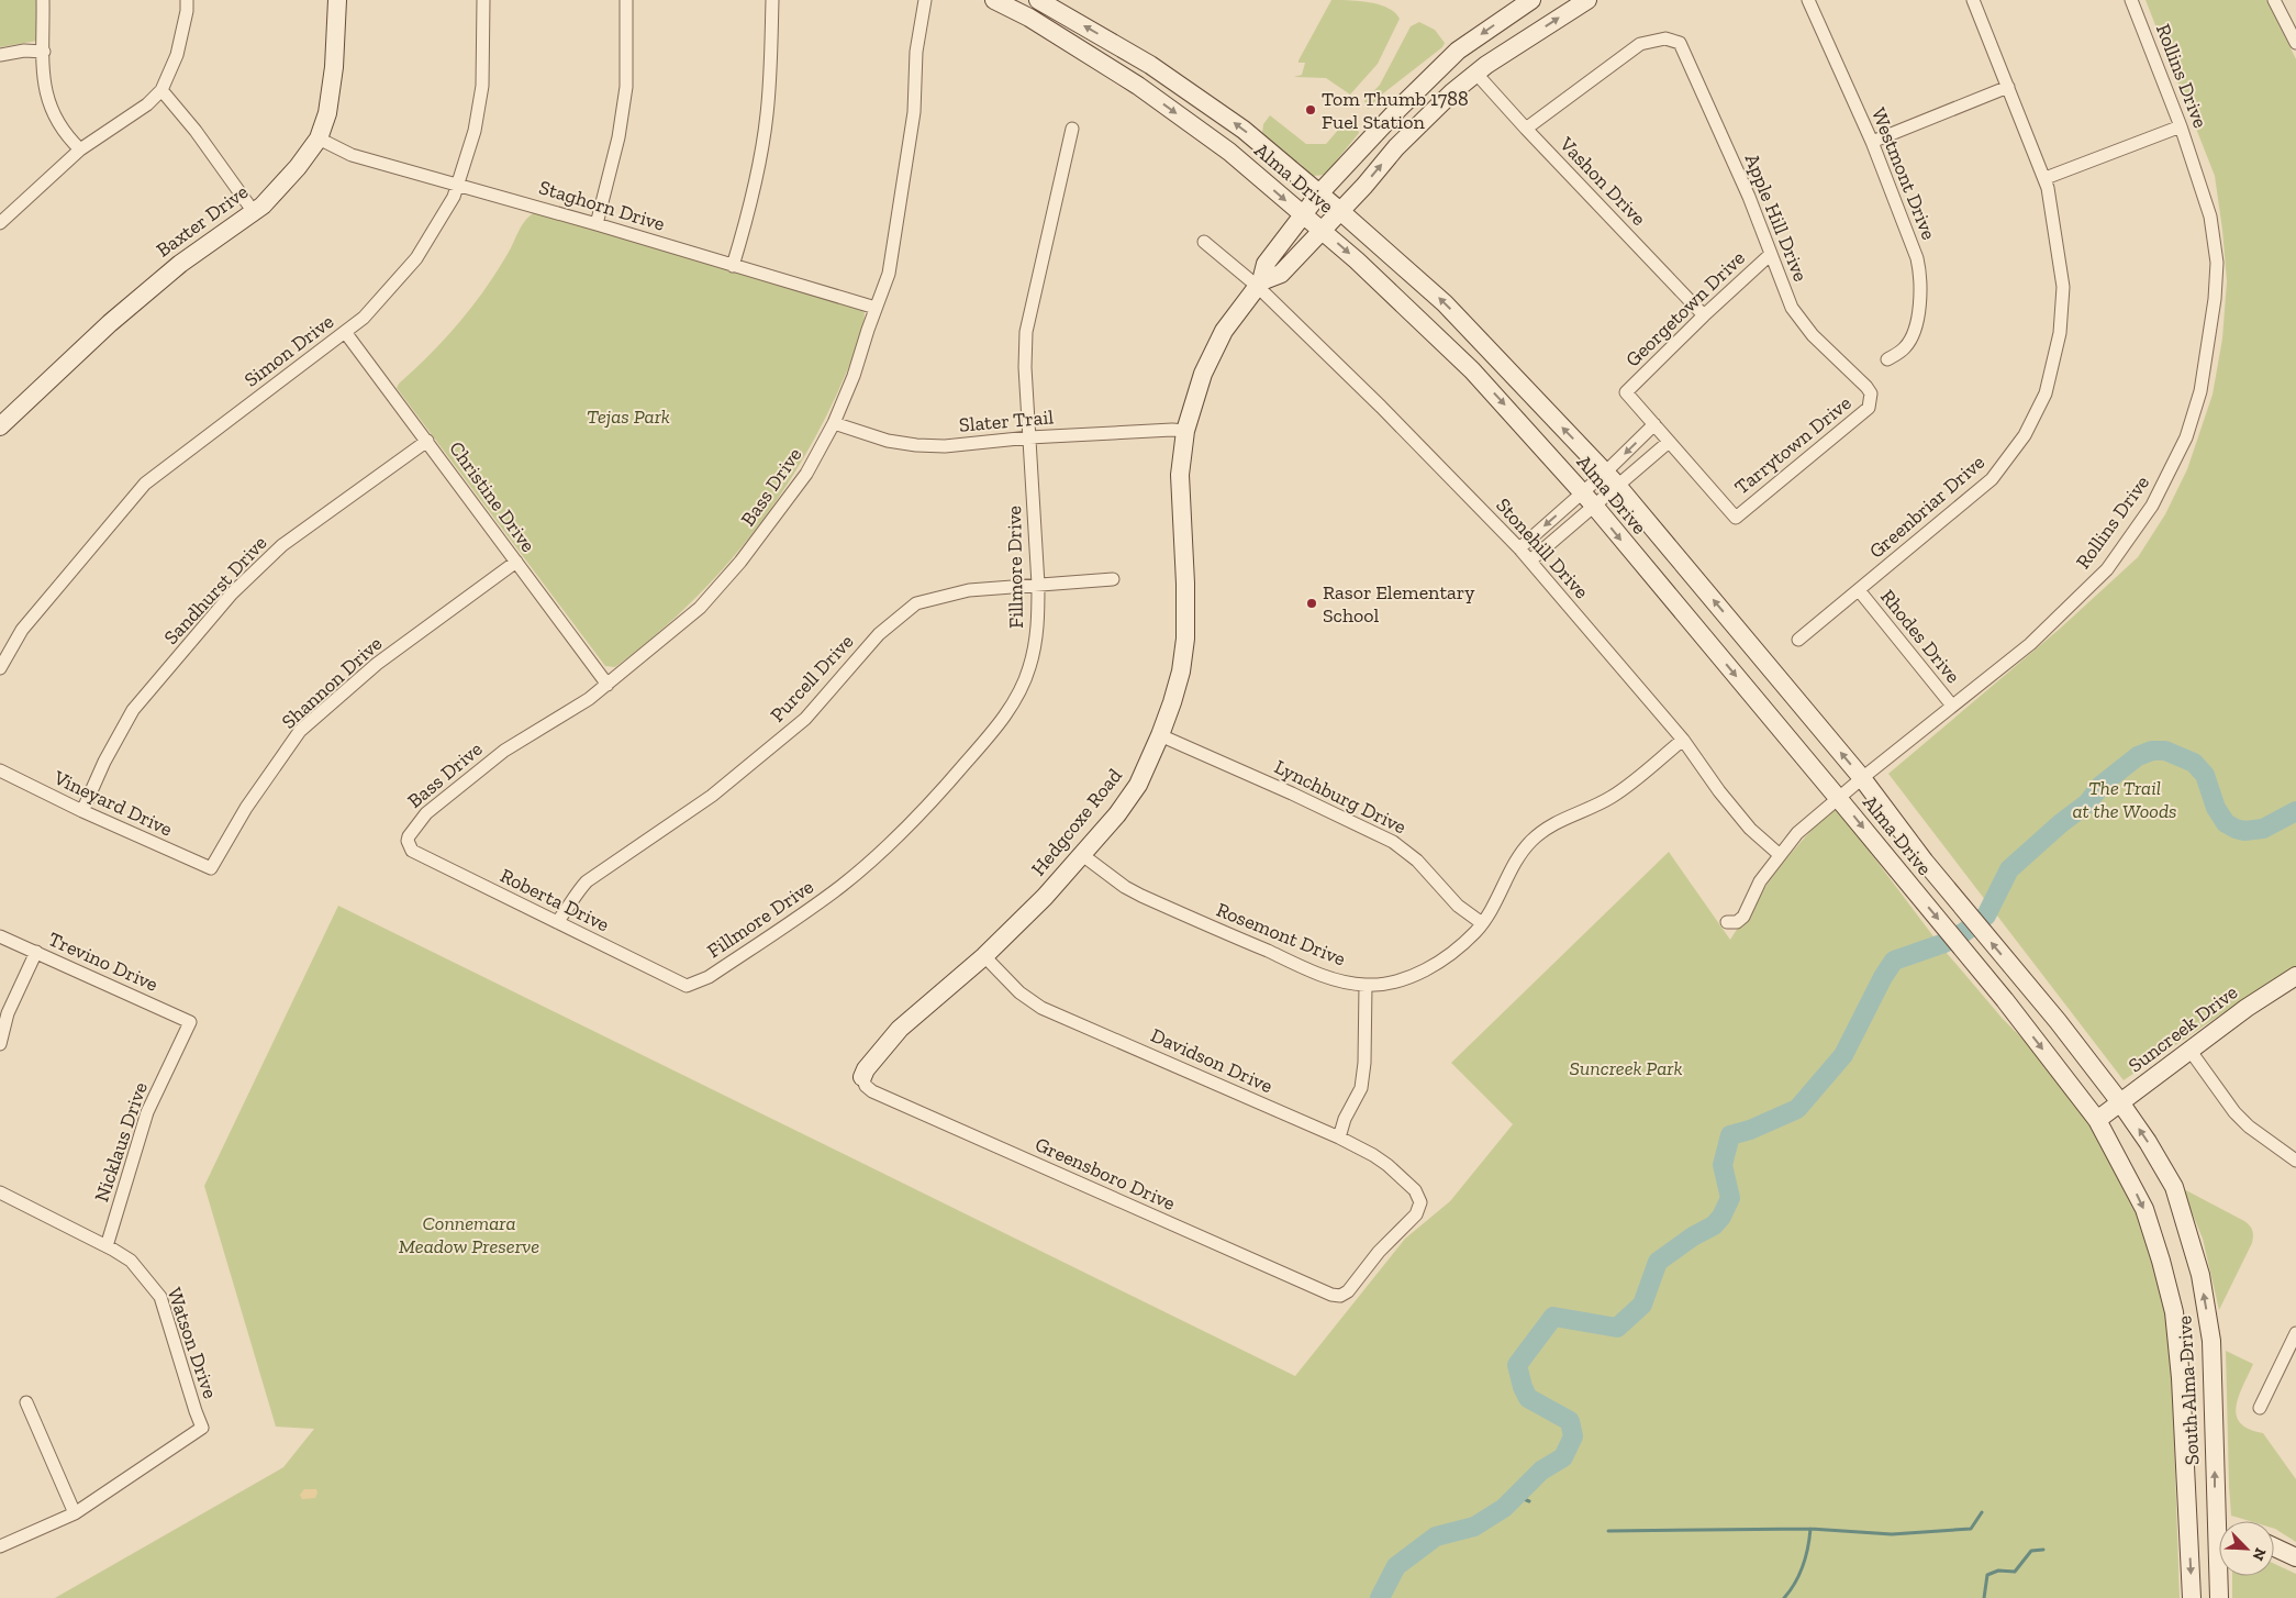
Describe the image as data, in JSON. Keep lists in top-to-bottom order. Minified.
{"streets":{"main road":["Alma Drive","Baxter Drive","Hedgcoxe Road","Suncreek Drive","South Alma Drive"],"street":["Rollins Drive","Westmont Drive","Vashon Drive","Staghorn Drive","Apple Hill Drive","Georgetown Drive","Simon Drive","Slater Trail","Tarrytown Drive","Bass Drive","Christine Drive","Greenbriar Drive","Stonehill Drive","Fillmore Drive","Sandhurst Drive","Rhodes Drive","Purcell Drive","Shannon Drive","Lynchburg Drive","Vineyard Drive","Roberta Drive","Rosemont Drive","Trevino Drive","Davidson Drive","Nicklaus Drive","Greensboro Drive","Watson Drive"]},"crossings":[["Rollins Drive","Alma Drive"],["Rollins Drive","Stonehill Drive"],["Rollins Drive","Rhodes Drive"],["Alma Drive","Hedgcoxe Road"],["Alma Drive","Suncreek Drive"],["Alma Drive","South Alma Drive"],["Vashon Drive","Apple Hill Drive"],["Vashon Drive","Georgetown Drive"],["Vashon Drive","Hedgcoxe Road"],["Staghorn Drive","Baxter Drive"],["Staghorn Drive","Simon Drive"],["Staghorn Drive","Bass Drive"],["Apple Hill Drive","Georgetown Drive"],["Apple Hill Drive","Tarrytown Drive"],["Simon Drive","Christine Drive"],["Slater Trail","Bass Drive"],["Slater Trail","Fillmore Drive"],["Slater Trail","Hedgcoxe Road"],["Bass Drive","Christine Drive"],["Bass Drive","Roberta Drive"],["Christine Drive","Sandhurst Drive"],["Christine Drive","Shannon Drive"],["Greenbriar Drive","Rhodes Drive"],["Stonehill Drive","Hedgcoxe Road"],["Stonehill Drive","Rosemont Drive"],["Fillmore Drive","Purcell Drive"],["Fillmore Drive","Roberta Drive"],["Sandhurst Drive","Vineyard Drive"],["Purcell Drive","Roberta Drive"],["Shannon Drive","Vineyard Drive"],["Lynchburg Drive","Hedgcoxe Road"],["Lynchburg Drive","Rosemont Drive"],["Hedgcoxe Road","Rosemont Drive"],["Hedgcoxe Road","Davidson Drive"],["Hedgcoxe Road","Greensboro Drive"],["Trevino Drive","Nicklaus Drive"],["Suncreek Drive","South Alma Drive"],["Davidson Drive","Greensboro Drive"],["Nicklaus Drive","Watson Drive"]],"parks":["Tejas Park","The Trail at the Woods","Suncreek Park","Connemara Meadow Preserve"],"places":["Tom Thumb 1788 Fuel Station","Rasor Elementary School"],"north":"bottom right"}
